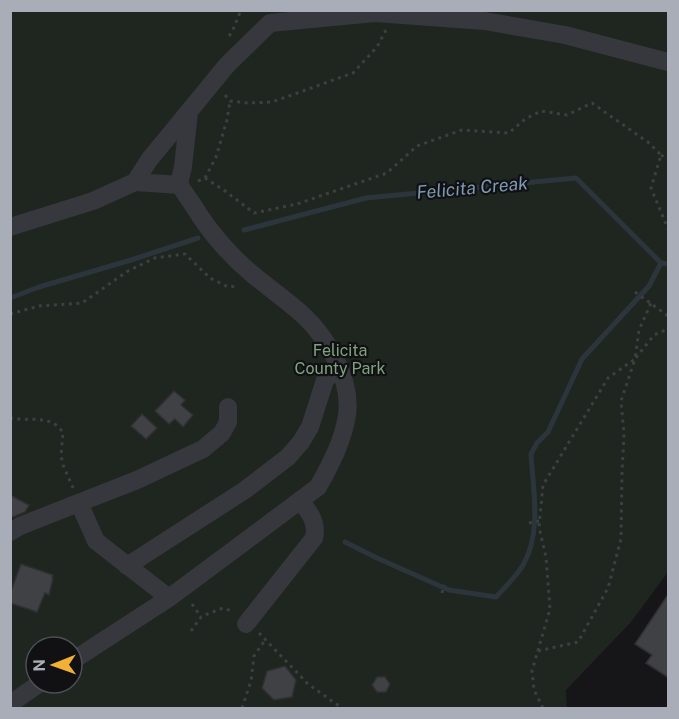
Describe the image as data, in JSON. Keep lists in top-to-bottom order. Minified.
{"water":["Felicita Creak"],"parks":["Felicita County Park"],"north":"left"}
